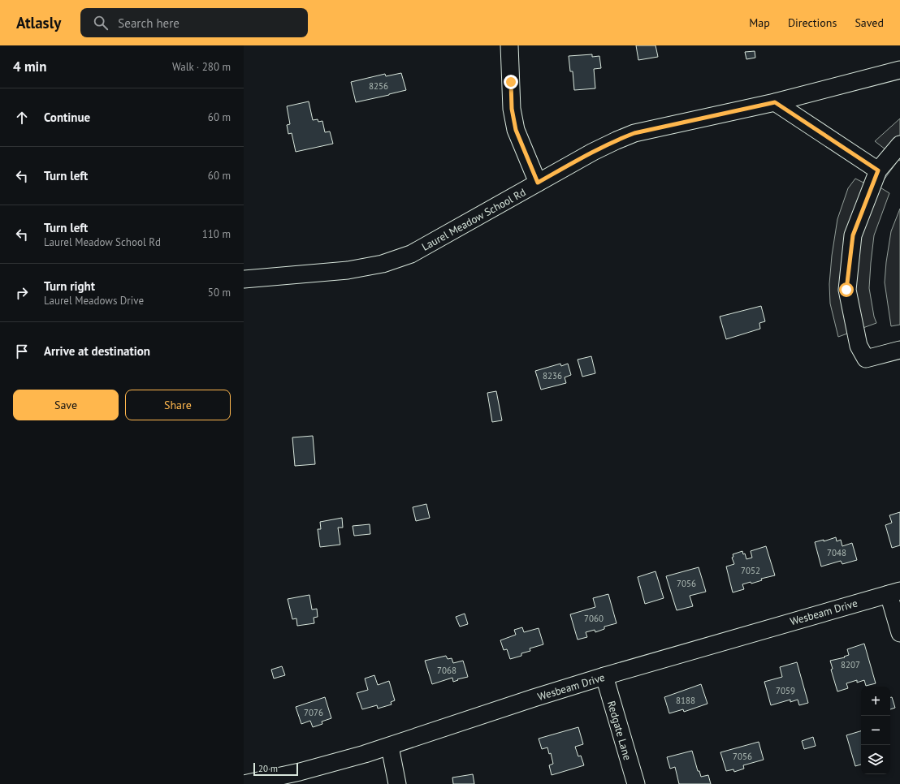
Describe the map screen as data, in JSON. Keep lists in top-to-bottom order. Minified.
{"streets":{"street":["Laurel Meadow School Rd","Wesbeam Drive","Redgate Lane"]},"crossings":[["Wesbeam Drive","Redgate Lane"]],"house_numbers":["8256","8236","7048","7052","7056","7060","8207","7068","7059","8188","7076","7056"],"scale_bar":"20 m","page":{"header":"Atlasly","search":"Search here","nav":["Map","Directions","Saved"],"heading":["4 min","Walk · 280 m"],"list":[["Continue","60 m"],["Turn left","60 m"],["Turn left","Laurel Meadow School Rd","110 m"],["Turn right","Laurel Meadows Drive","50 m"],"Arrive at destination"],"buttons":["Save","Share"],"map_buttons":["+","−"],"scale":"20 m"}}
